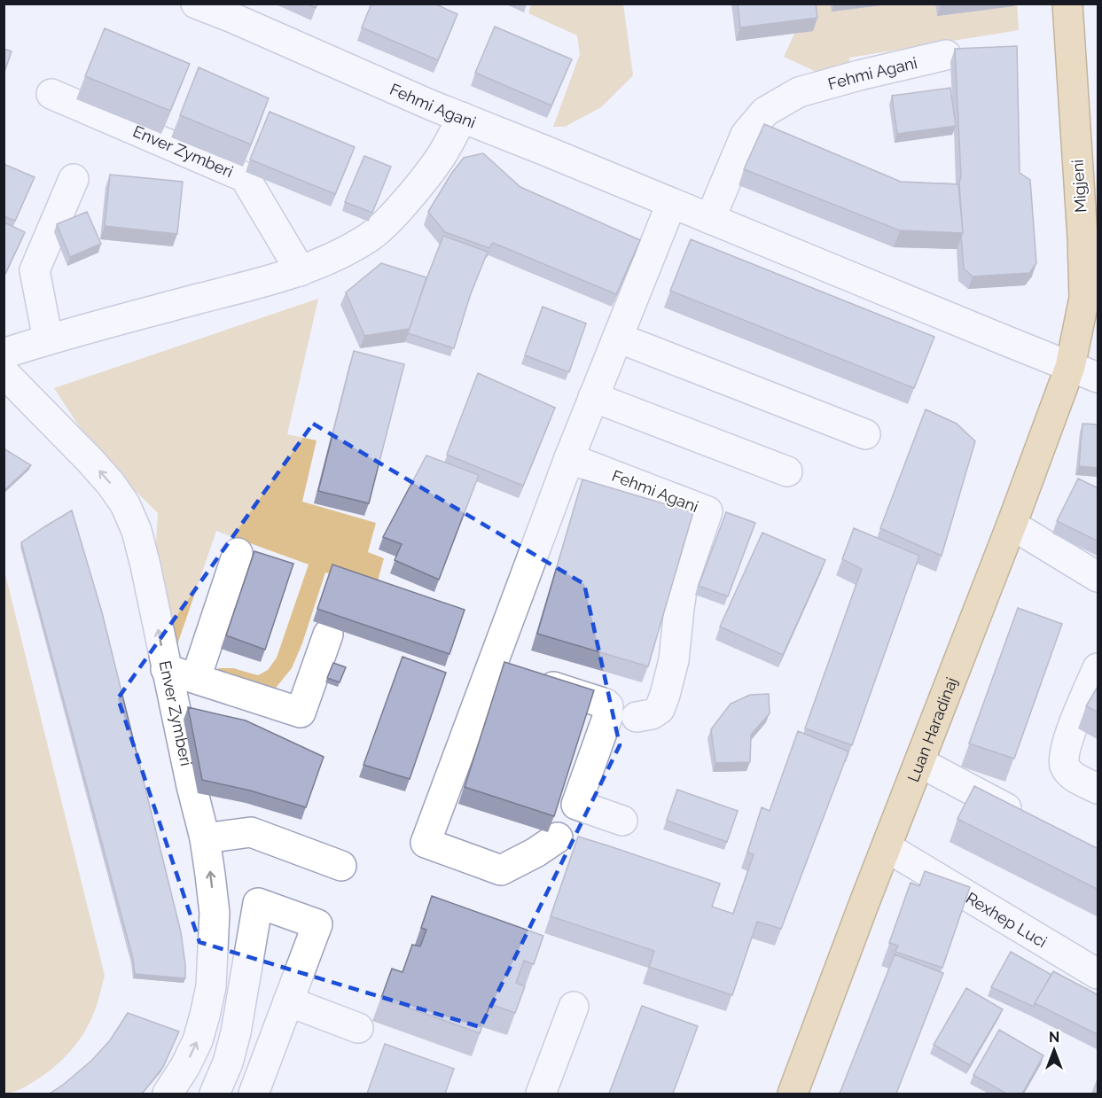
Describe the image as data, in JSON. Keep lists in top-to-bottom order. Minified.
{"streets":{"main road":["Migjeni","Luan Haradinaj"],"street":["Fehmi Agani","Enver Zymberi","Rexhep Luci"]},"crossings":[["Fehmi Agani","Migjeni"],["Fehmi Agani","Luan Haradinaj"],["Migjeni","Luan Haradinaj"],["Luan Haradinaj","Rexhep Luci"]],"one_way":["Enver Zymberi"],"north":"top"}
